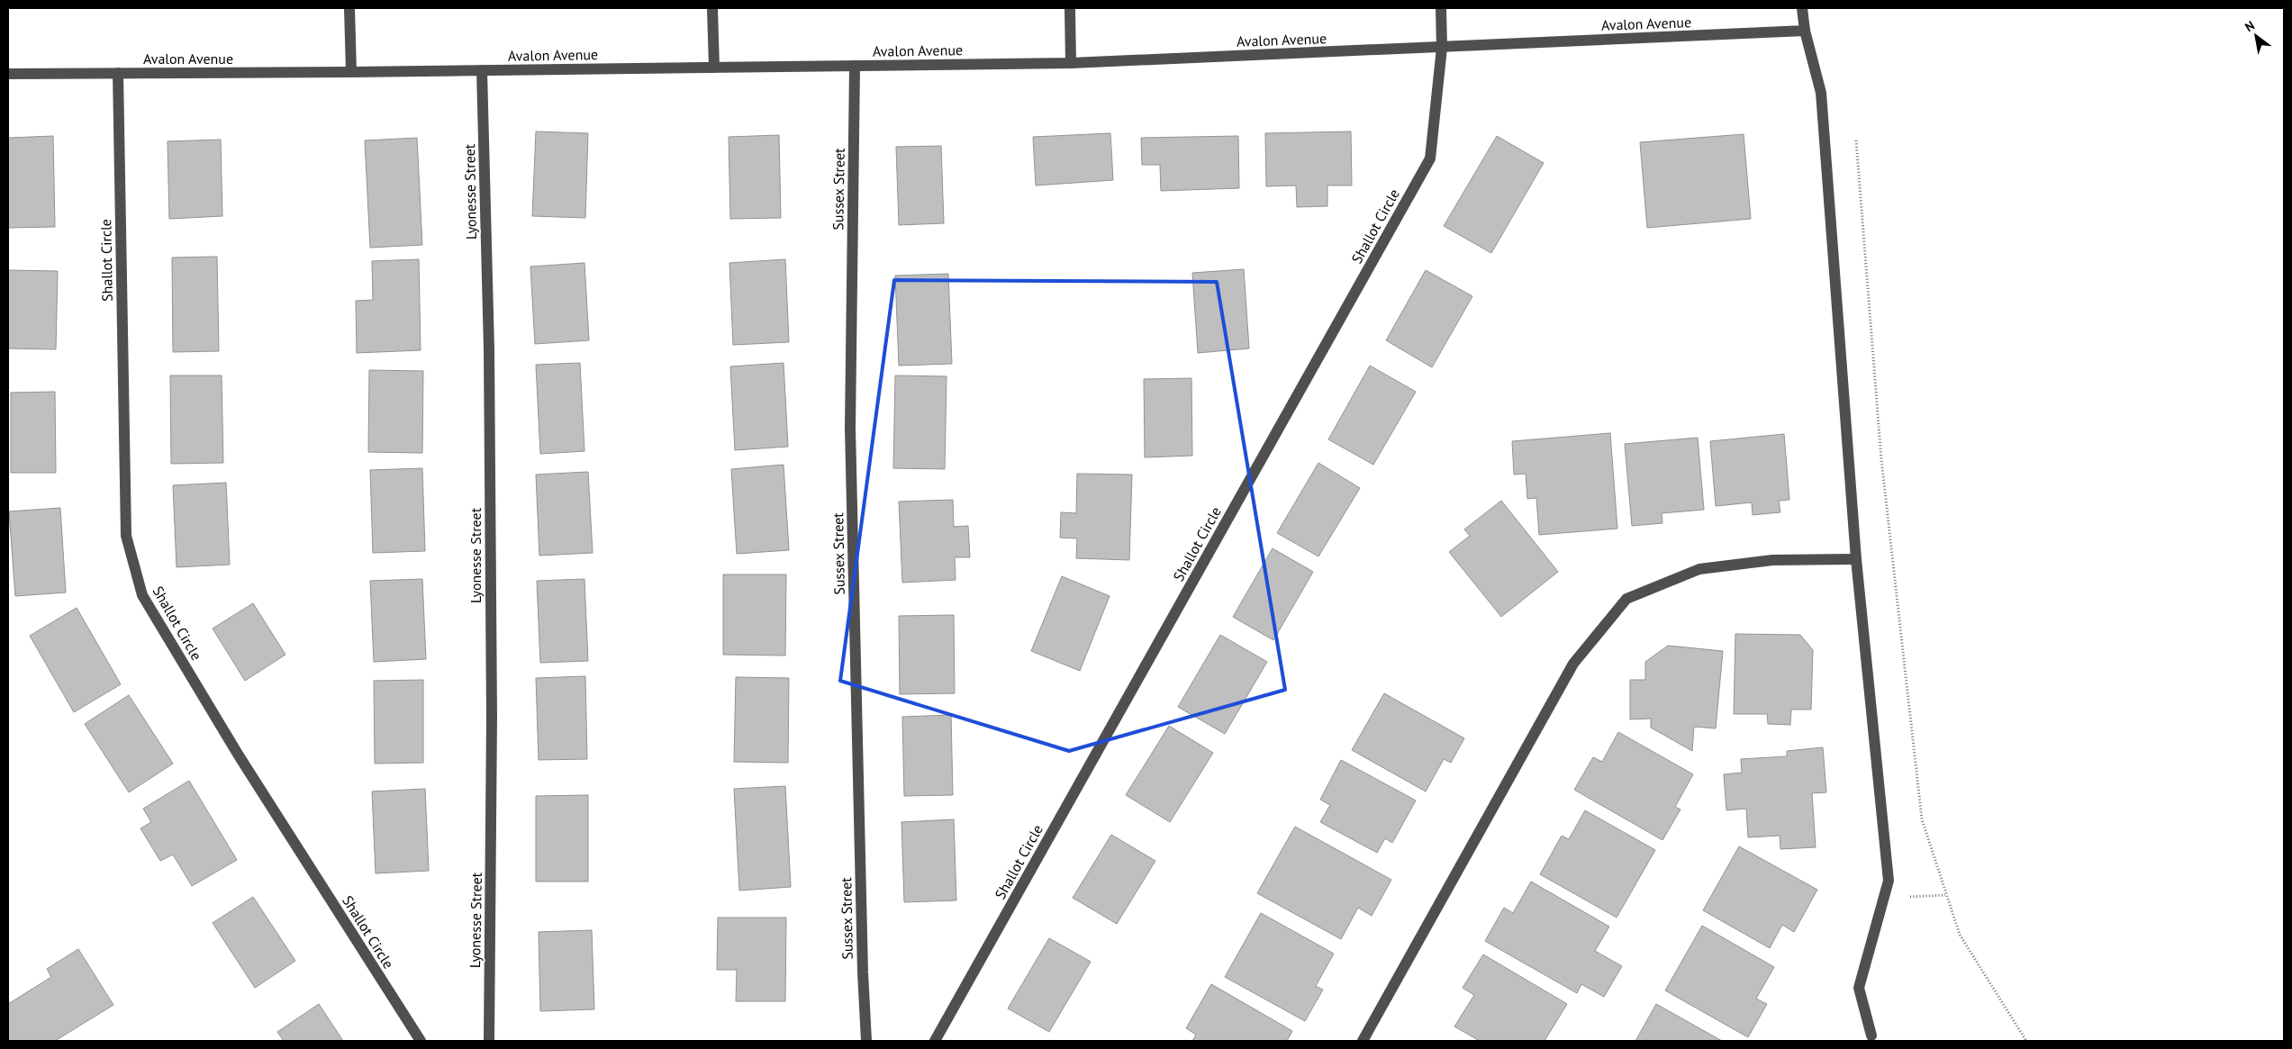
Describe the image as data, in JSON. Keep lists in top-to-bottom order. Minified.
{"streets":{"street":["Avalon Avenue","Sussex Street","Lyonesse Street","Shallot Circle"]},"crossings":[["Avalon Avenue","Sussex Street"],["Avalon Avenue","Lyonesse Street"],["Avalon Avenue","Shallot Circle"]],"north":"top left"}
